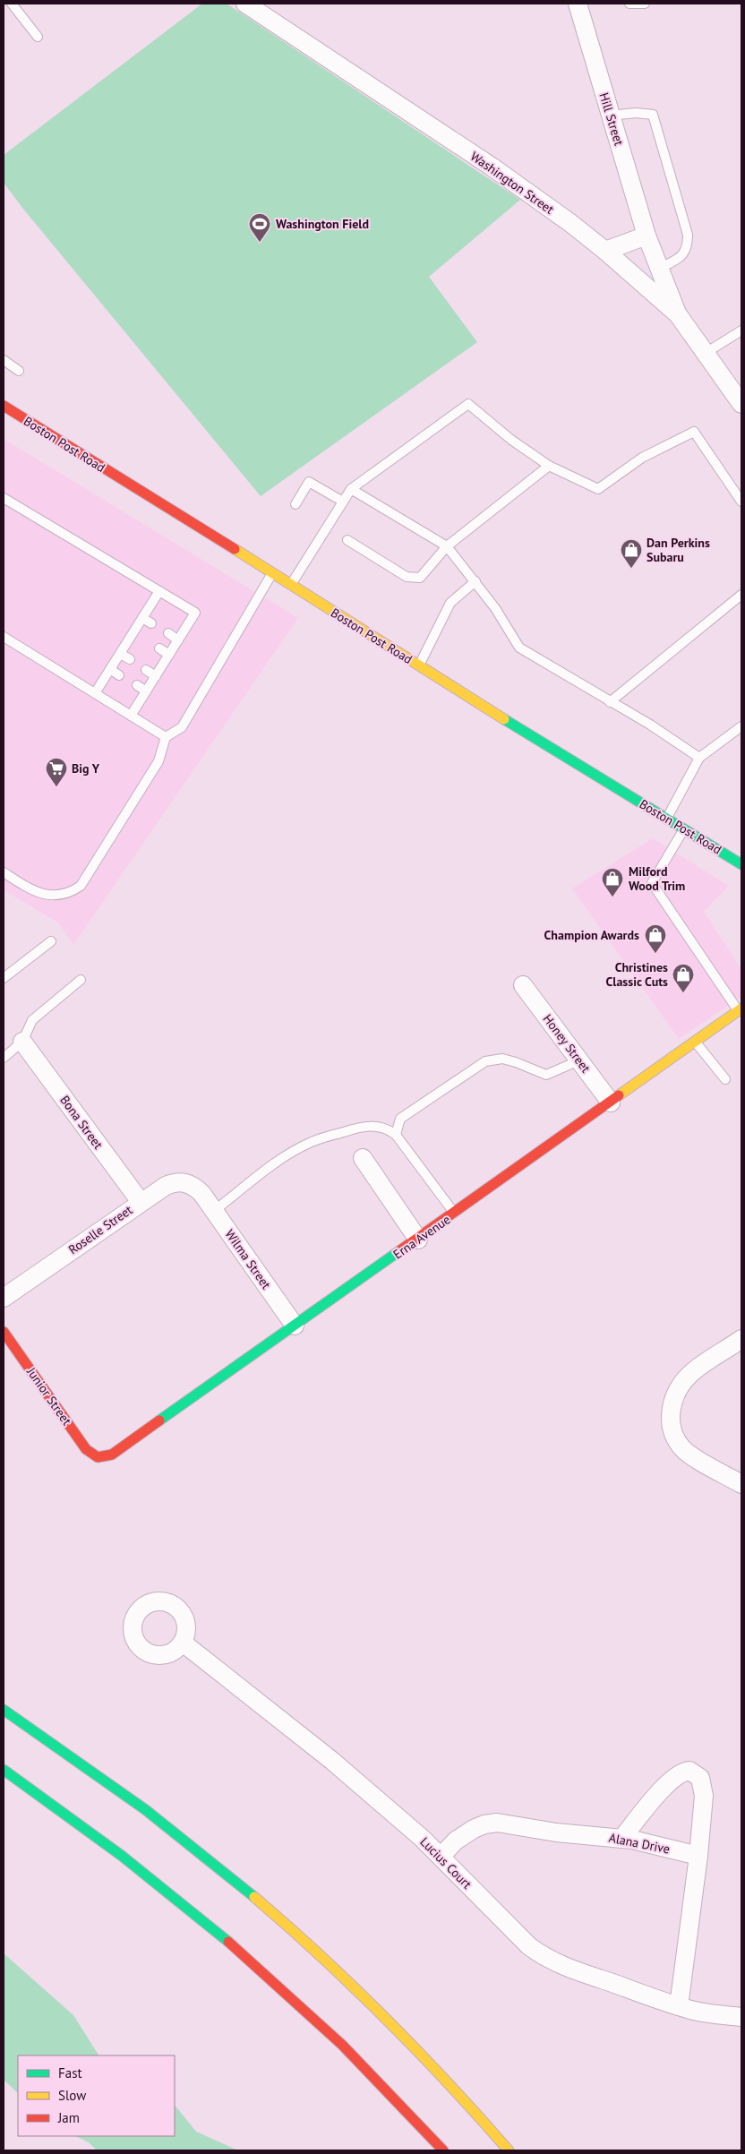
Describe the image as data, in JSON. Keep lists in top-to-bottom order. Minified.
{"streets":{"main road":["Boston Post Road","Erna Avenue","Junior Street"],"street":["Hill Street","Washington Street","Honey Street","Bona Street","Roselle Street","Wilma Street","Alana Drive","Lucius Court"]},"crossings":[["Hill Street","Washington Street"],["Honey Street","Erna Avenue"],["Bona Street","Roselle Street"],["Roselle Street","Wilma Street"],["Erna Avenue","Wilma Street"],["Erna Avenue","Junior Street"],["Alana Drive","Lucius Court"]],"places":{"sports":["Washington Field"],"shop":["Dan Perkins Subaru","Milford Wood Trim","Champion Awards","Christines Classic Cuts"],"supermarket":["Big Y"]},"legend":["Fast","Slow","Jam"]}
